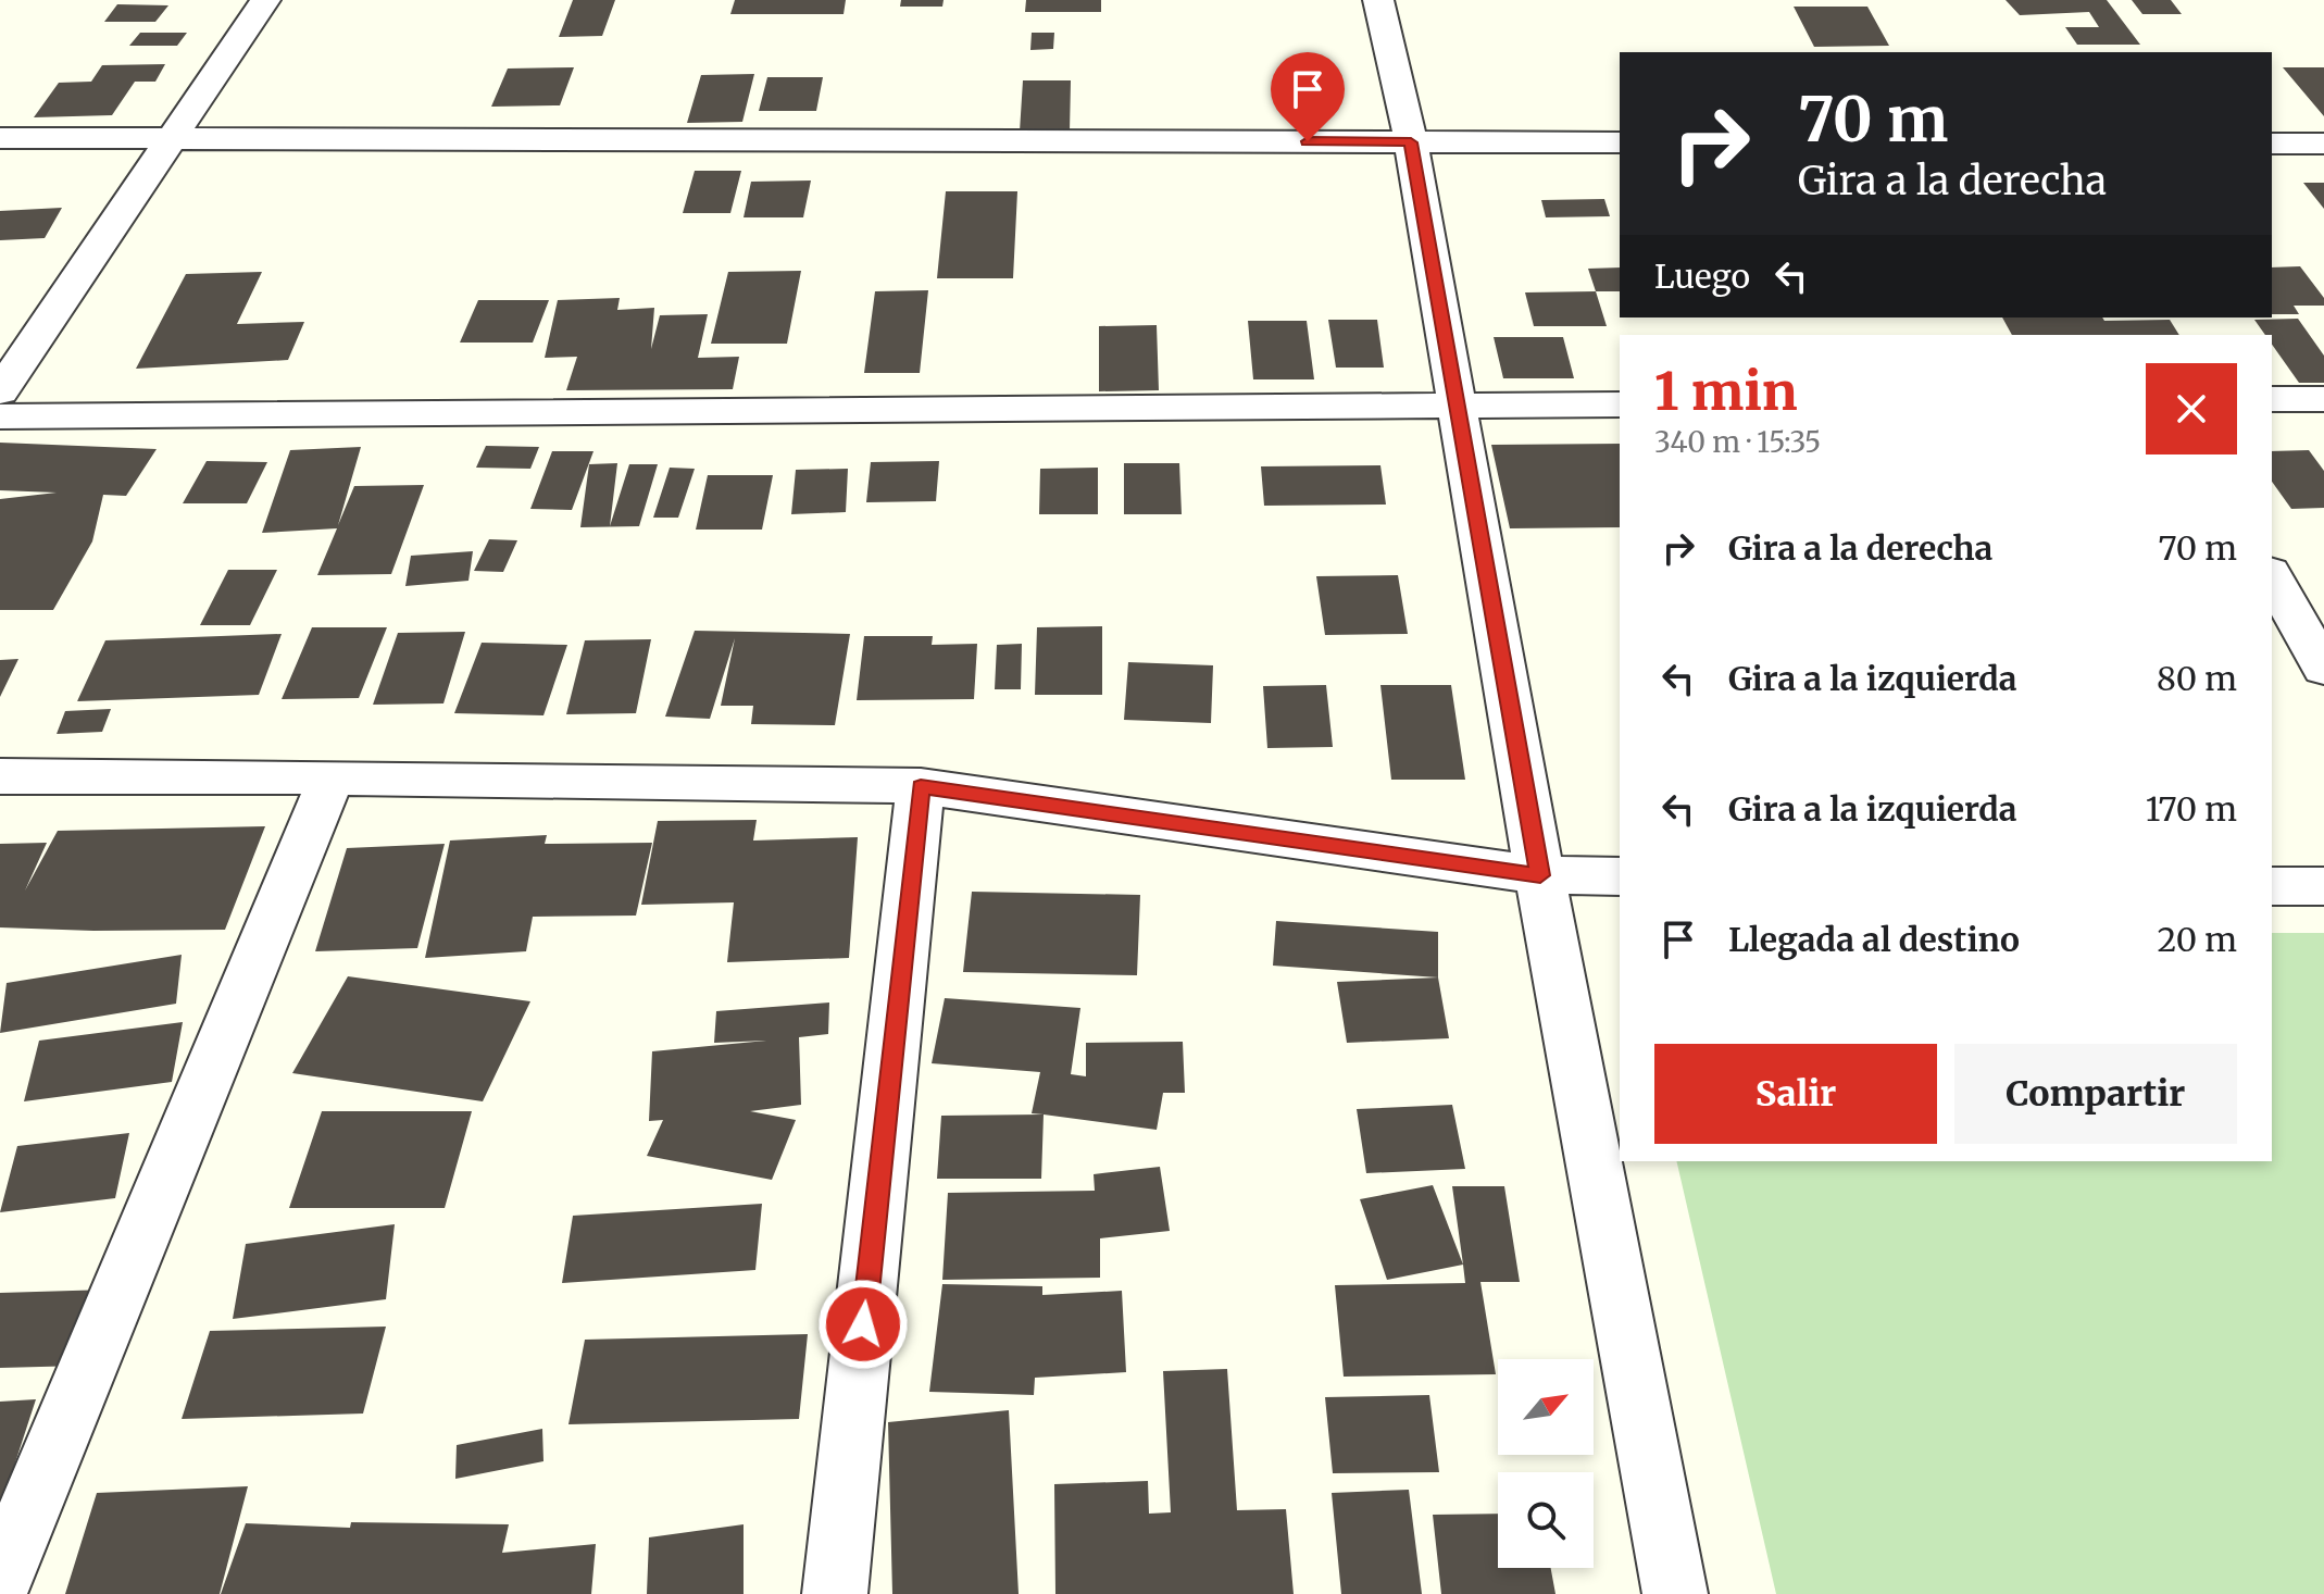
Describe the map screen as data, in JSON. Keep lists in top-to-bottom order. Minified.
{"north":"top right","page":{"turn":["70 m","Gira a la derecha"],"then":"Luego","heading":["1 min","340 m · 15:35"],"list":[{"name":"Gira a la derecha","value":"70 m"},{"name":"Gira a la izquierda","value":"80 m"},{"name":"Gira a la izquierda","value":"170 m"},{"name":"Llegada al destino","value":"20 m"}],"buttons":["Salir","Compartir"]}}
